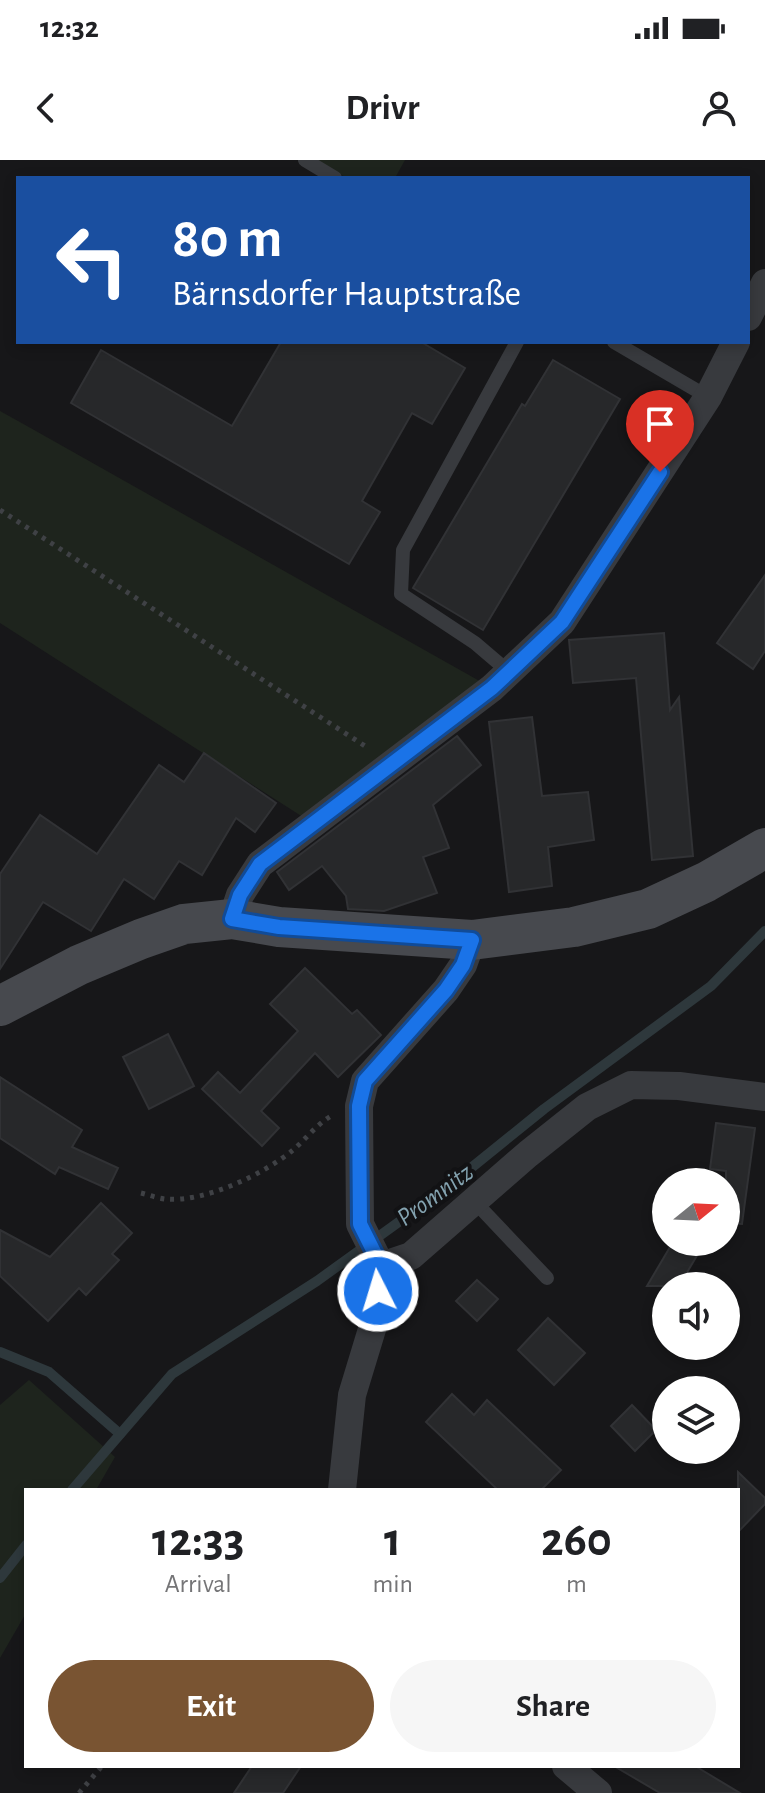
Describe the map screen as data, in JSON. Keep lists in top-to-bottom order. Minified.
{"water":["Promnitz"],"north":"right","page":{"status":"12:32","header":"Drivr","turn":["80 m","Bärnsdorfer Hauptstraße"],"eta":["12:33","Arrival","1","min","260","m"],"buttons":["Exit","Share"]}}
